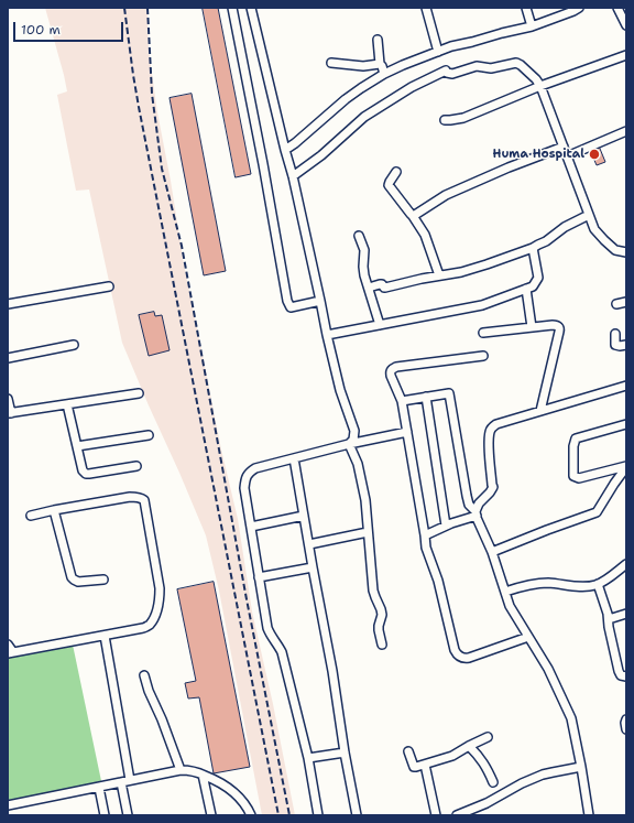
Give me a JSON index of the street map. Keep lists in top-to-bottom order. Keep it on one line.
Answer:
{"places":["Huma Hospital"],"scale_bar":"100 m"}
